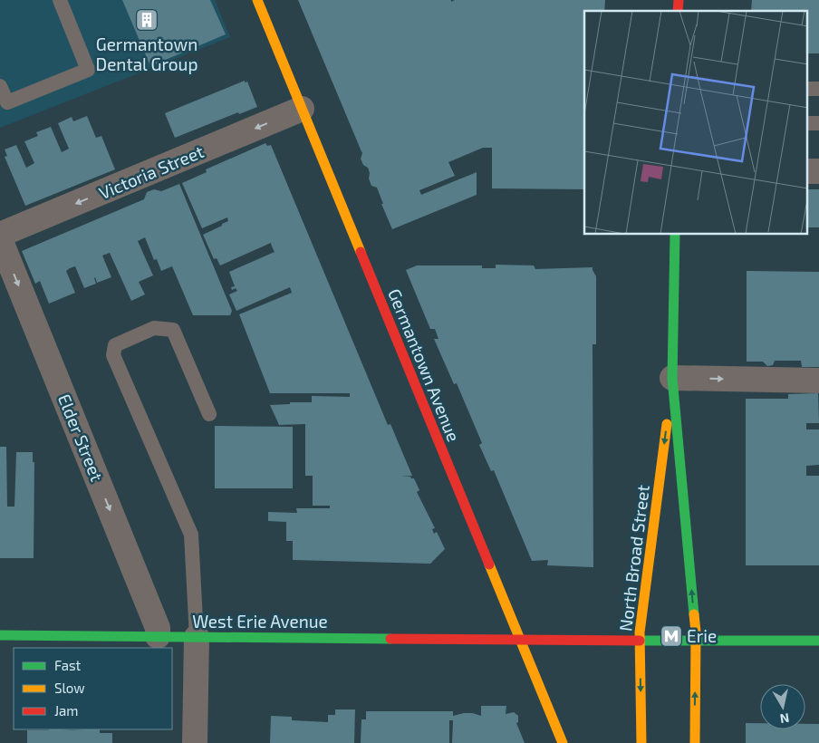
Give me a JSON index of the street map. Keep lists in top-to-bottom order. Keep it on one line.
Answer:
{"streets":{"main road":["Germantown Avenue","North Broad Street","West Erie Avenue"],"street":["Victoria Street","Elder Street"]},"crossings":[["Victoria Street","Germantown Avenue"],["Germantown Avenue","West Erie Avenue"],["Elder Street","West Erie Avenue"],["North Broad Street","West Erie Avenue"]],"one_way":["Victoria Street","Elder Street"],"places":{"building":["Germantown Dental Group"],"metro station":["Erie"]},"legend":["Fast","Slow","Jam"],"north":"bottom"}
